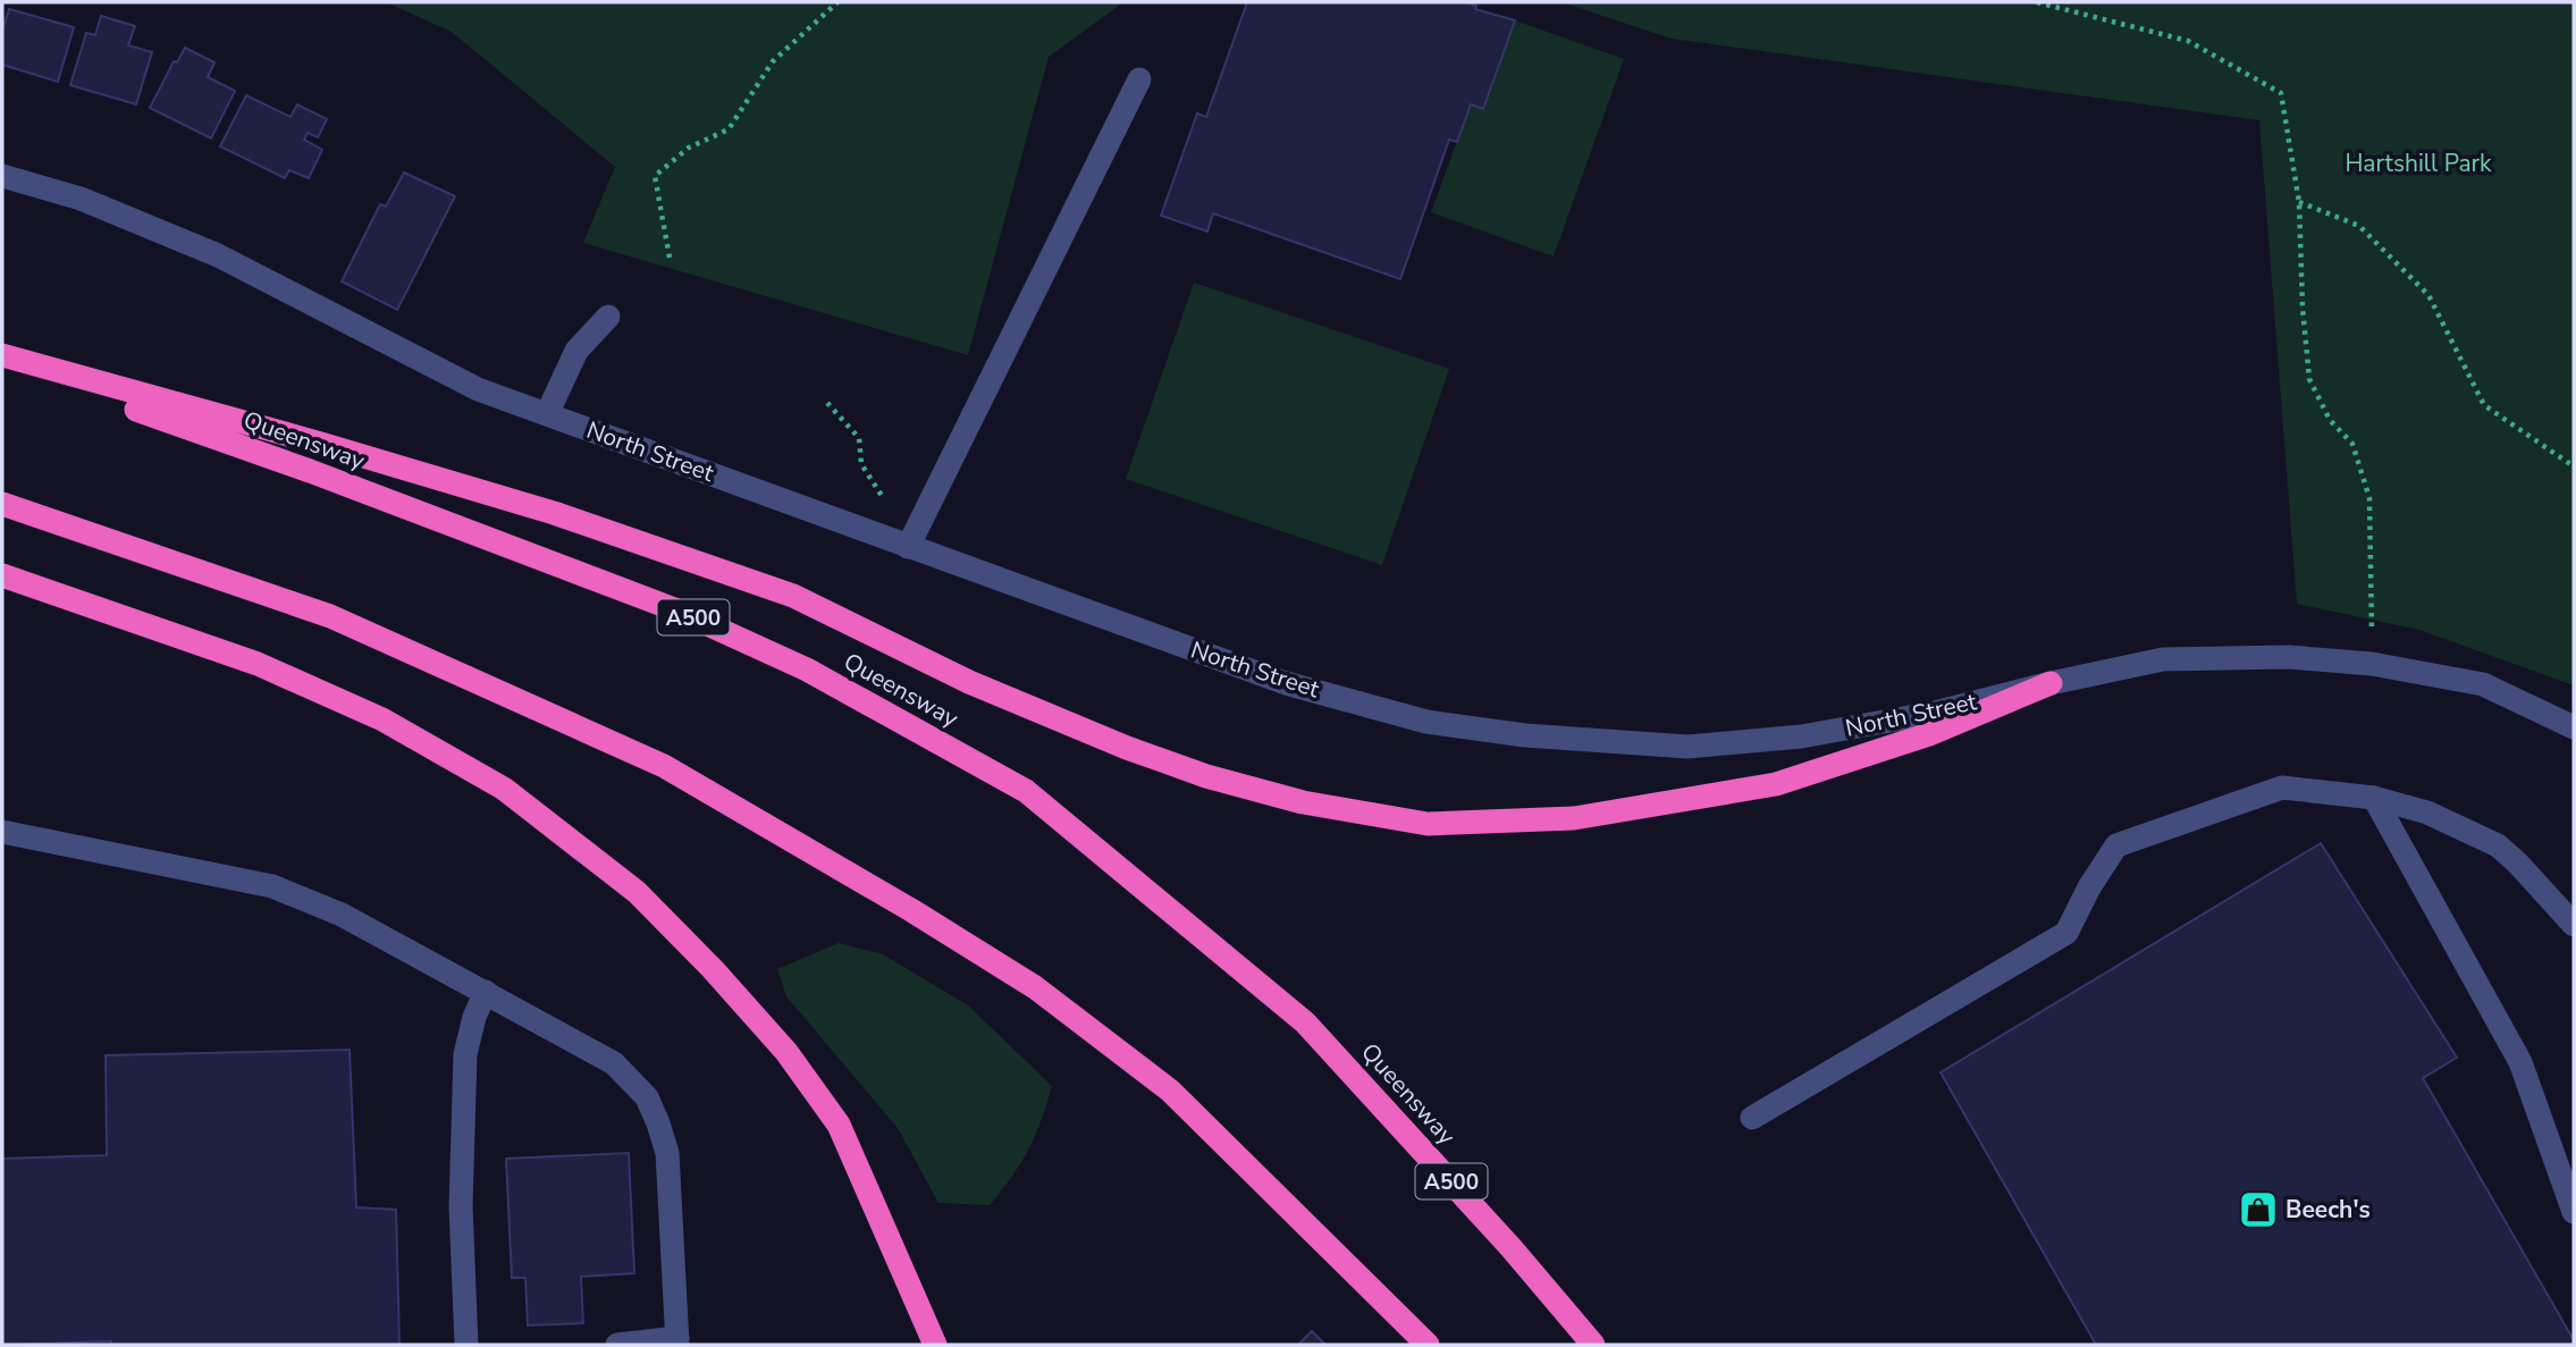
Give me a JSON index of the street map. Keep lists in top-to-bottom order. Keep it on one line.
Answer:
{"streets":{"highway":["Queensway","A500"],"street":["North Street"]},"parks":["Hartshill Park"],"places":{"shop":["Beech's"]}}
